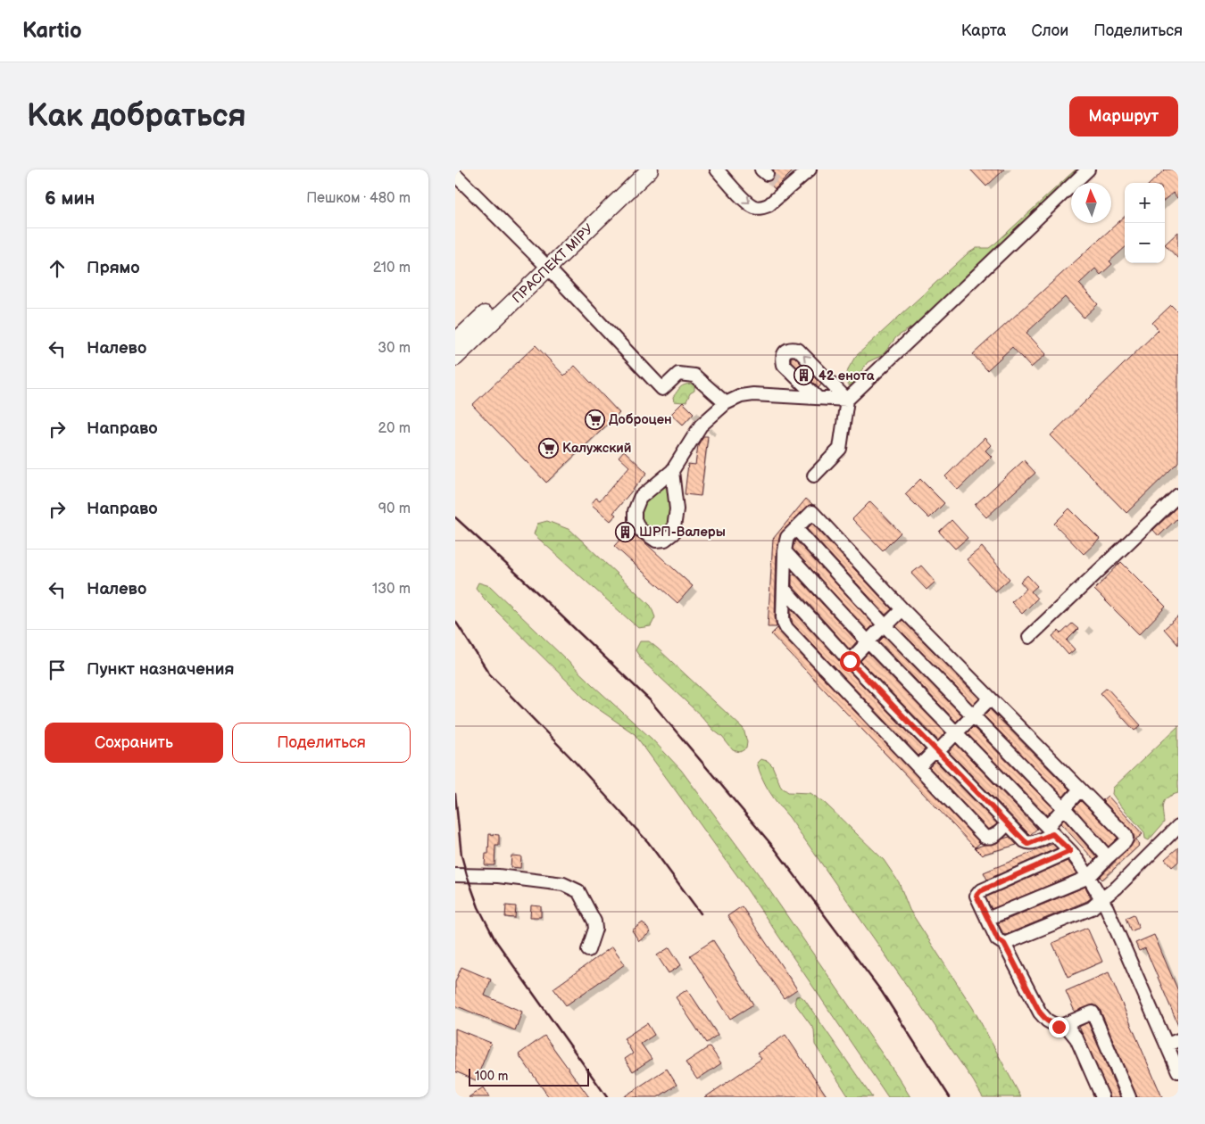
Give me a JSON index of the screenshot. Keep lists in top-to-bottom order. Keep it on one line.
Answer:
{"streets":{"main road":["ПРАСПЕКТ МІРУ"]},"places":{"building":["42 енота","ШРП-Валеры"],"supermarket":["Доброцен","Калужский"]},"scale_bar":"100 m","north":"top","page":{"header":"Kartio","nav":["Карта","Слои","Поделиться"],"buttons":["Маршрут",["Сохранить","Поделиться"]],"title":"Как добраться","heading":["6 мин","Пешком · 480 m"],"map_buttons":["+","−"],"list":[["Прямо","210 m"],["Налево","30 m"],["Направо","20 m"],["Направо","90 m"],["Налево","130 m"],"Пункт назначения"],"scale":"100 m"}}
